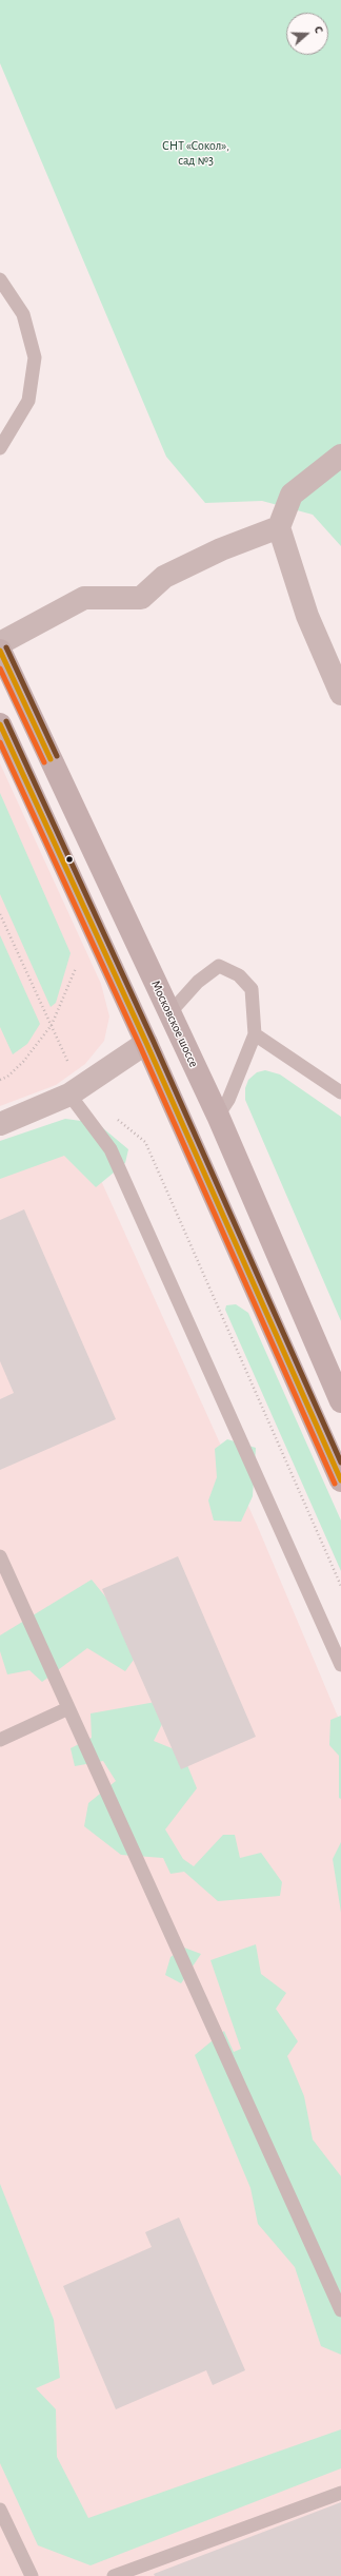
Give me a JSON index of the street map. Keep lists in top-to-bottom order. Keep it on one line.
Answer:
{"streets":{"main road":["Московское шоссе"]},"parks":["СНТ «Сокол», сад №3"],"north":"right"}
